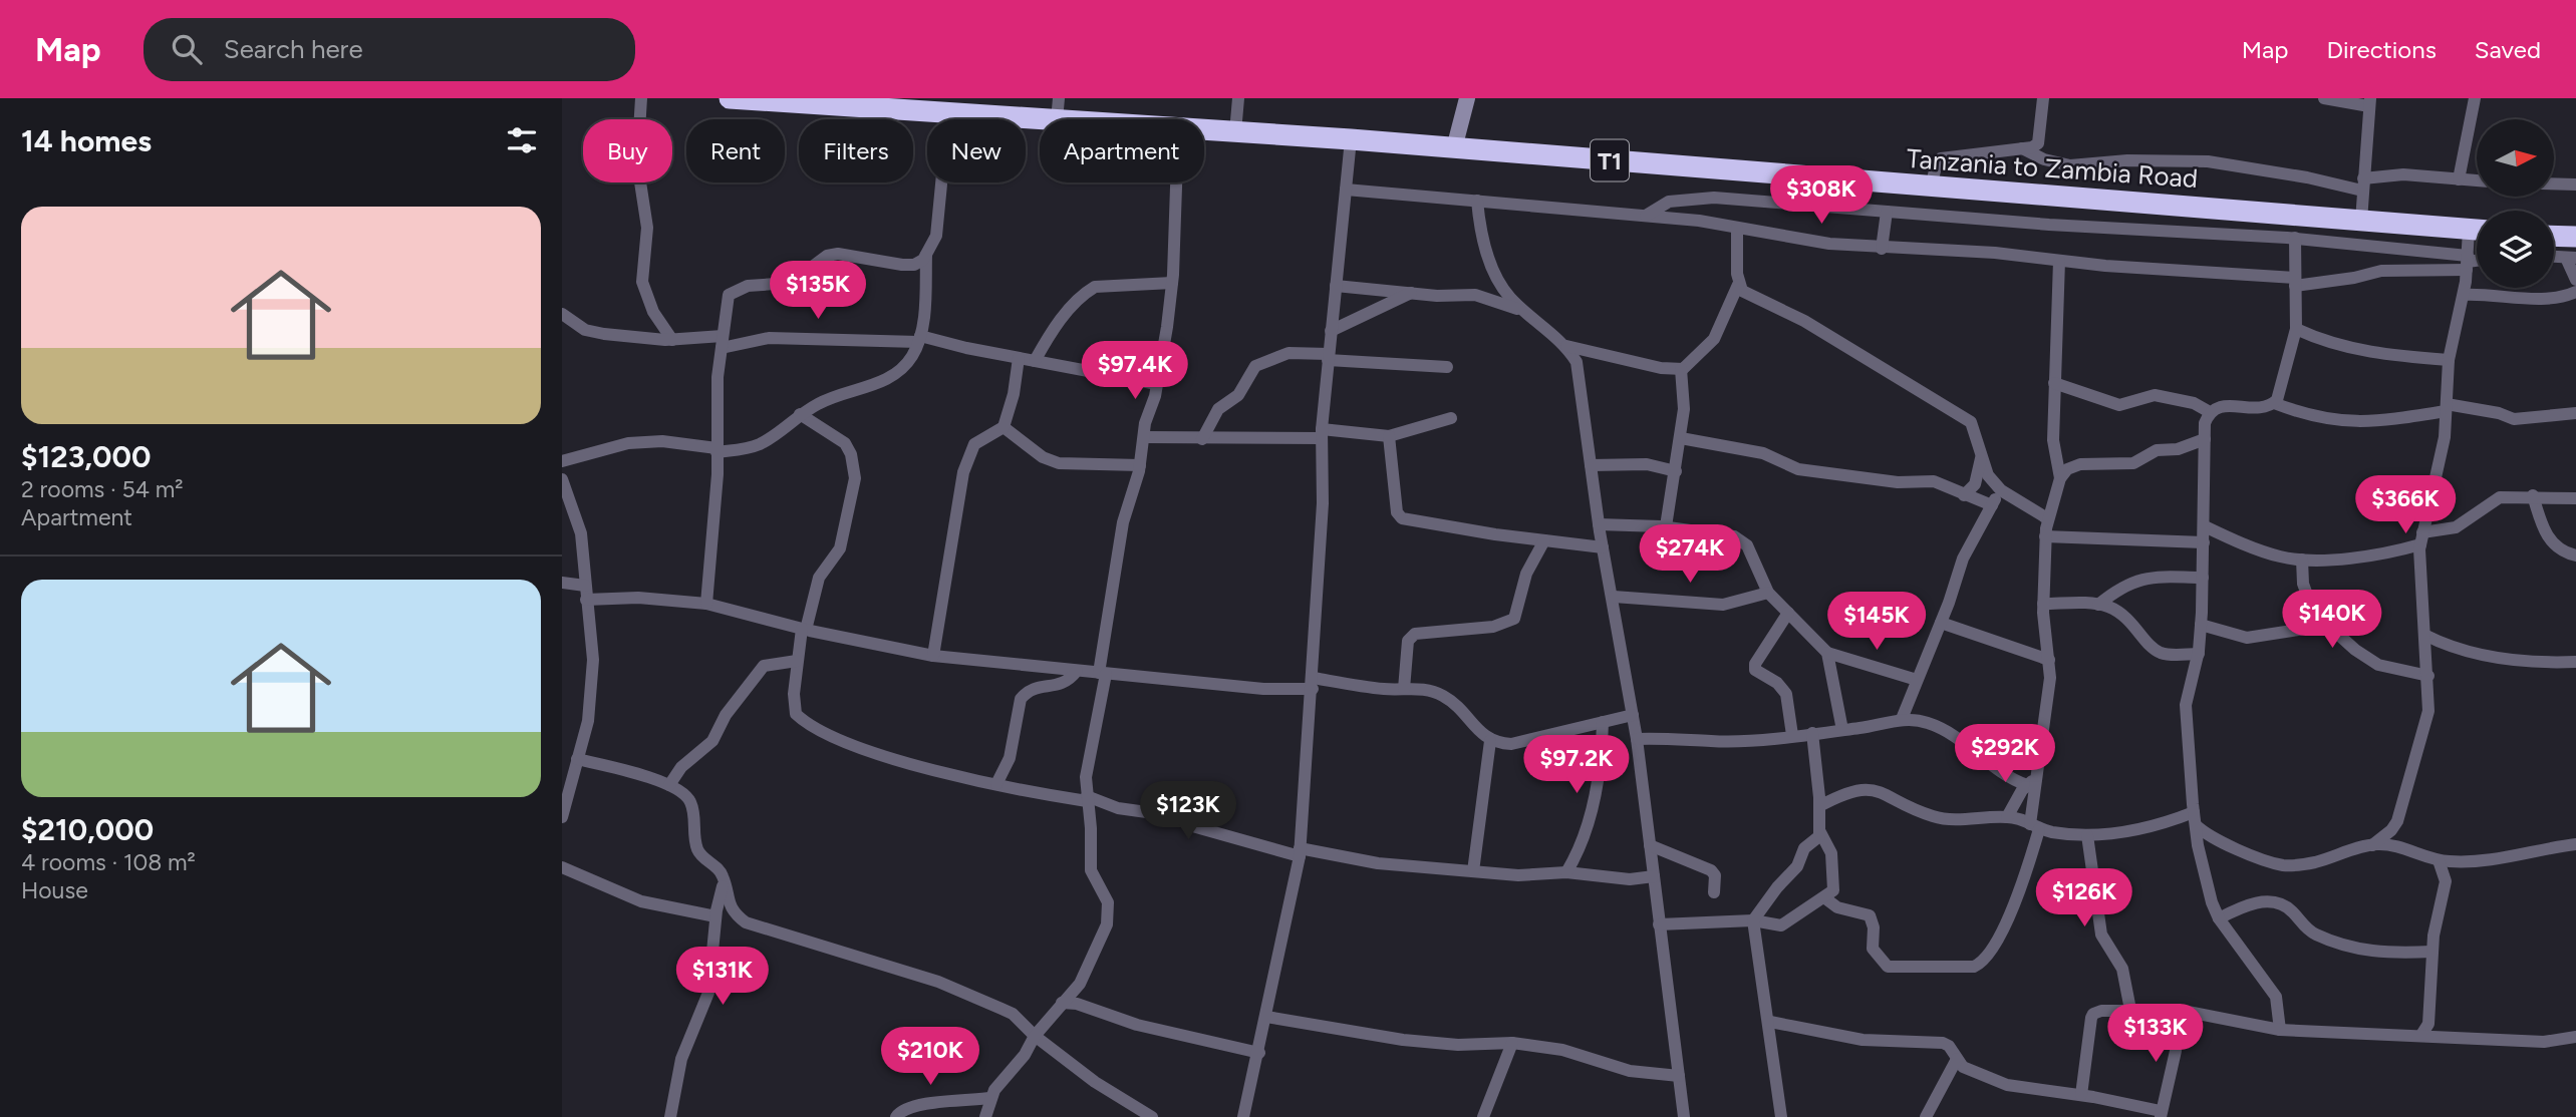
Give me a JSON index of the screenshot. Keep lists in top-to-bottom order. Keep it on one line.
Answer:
{"streets":{"highway":["T1","Tanzania to Zambia Road"]},"north":"right","page":{"header":"Map","search":"Search here","nav":["Map","Directions","Saved"],"heading":"14 homes","chip":["Buy","Rent","Filters","New","Apartment"],"price":["$308K","$135K","$97.4K","$366K","$274K","$140K","$145K","$292K","$97.2K","$123K","$126K","$131K","$133K","$210K"],"list":[{"name":"$123,000","note":"2 rooms · 54 m² · Apartment"},{"name":"$210,000","note":"4 rooms · 108 m² · House"}]}}
